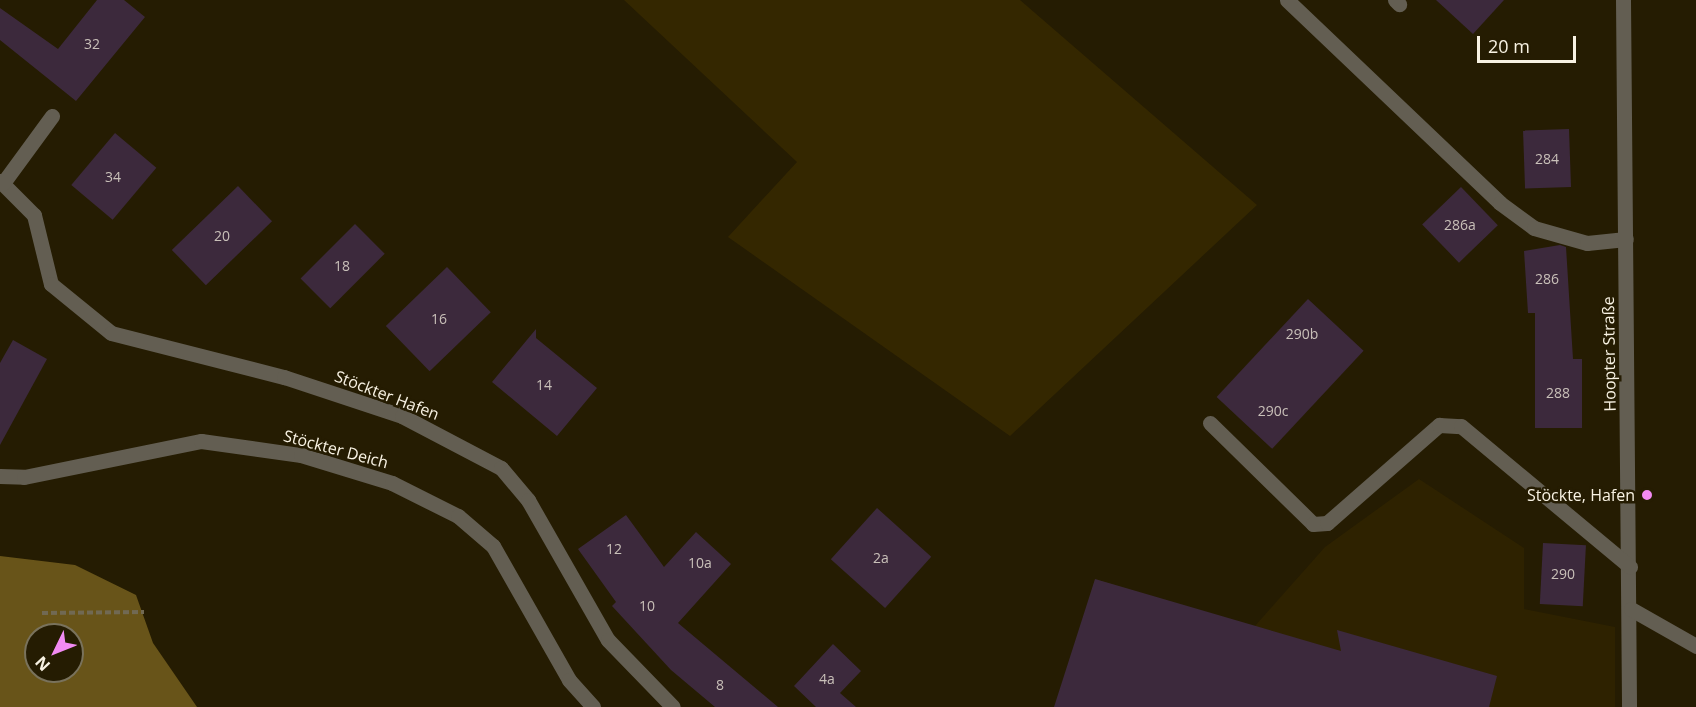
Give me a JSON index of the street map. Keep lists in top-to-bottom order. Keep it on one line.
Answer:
{"streets":{"street":["Hoopter Straße","Stöckter Hafen","Stöckter Deich"]},"places":["Stöckte, Hafen"],"house_numbers":["32","284","34","286a","20","18","286","16","290b","14","288","290c","12","2a","10a","290","10","4a","8"],"scale_bar":"20 m","north":"bottom left"}
